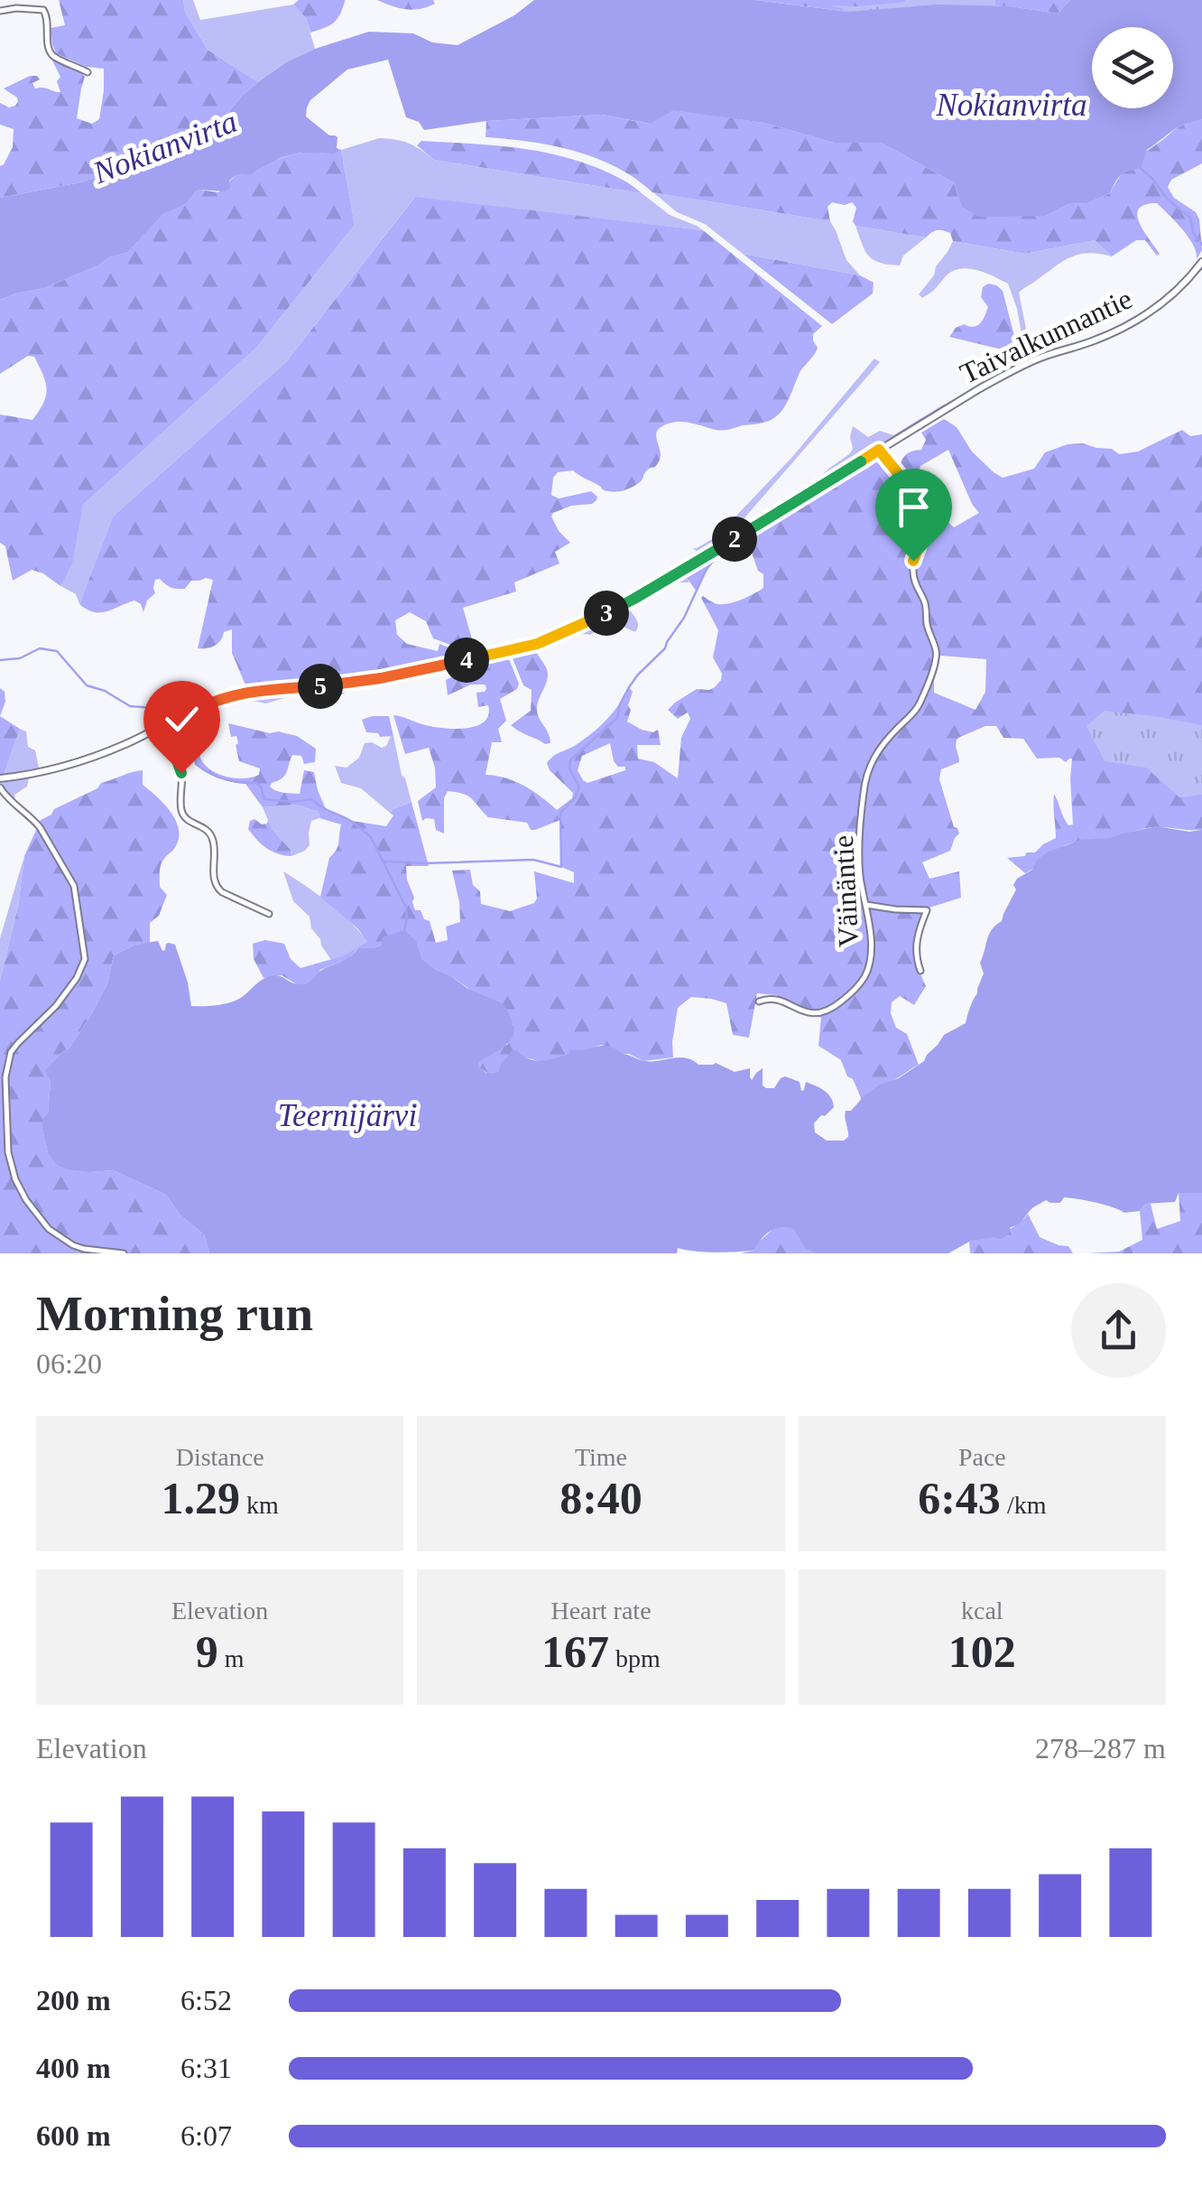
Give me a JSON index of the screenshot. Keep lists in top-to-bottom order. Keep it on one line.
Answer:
{"streets":{"street":["Taivalkunnantie","Väinäntie"]},"crossings":[["Taivalkunnantie","Väinäntie"]],"water":["Nokianvirta","Teernijärvi"],"page":{"pins":["2","3","4","5"],"heading":["Morning run","06:20"],"stats":[["Distance","1.29 km"],["Time","8:40"],["Pace","6:43 /km"],["Elevation","9 m"],["Heart rate","167 bpm"],["kcal","102"]],"chart":["Elevation","278–287 m"],"list":[{"name":"200 m","note":"6:52"},{"name":"400 m","note":"6:31"},{"name":"600 m","note":"6:07"}]}}
